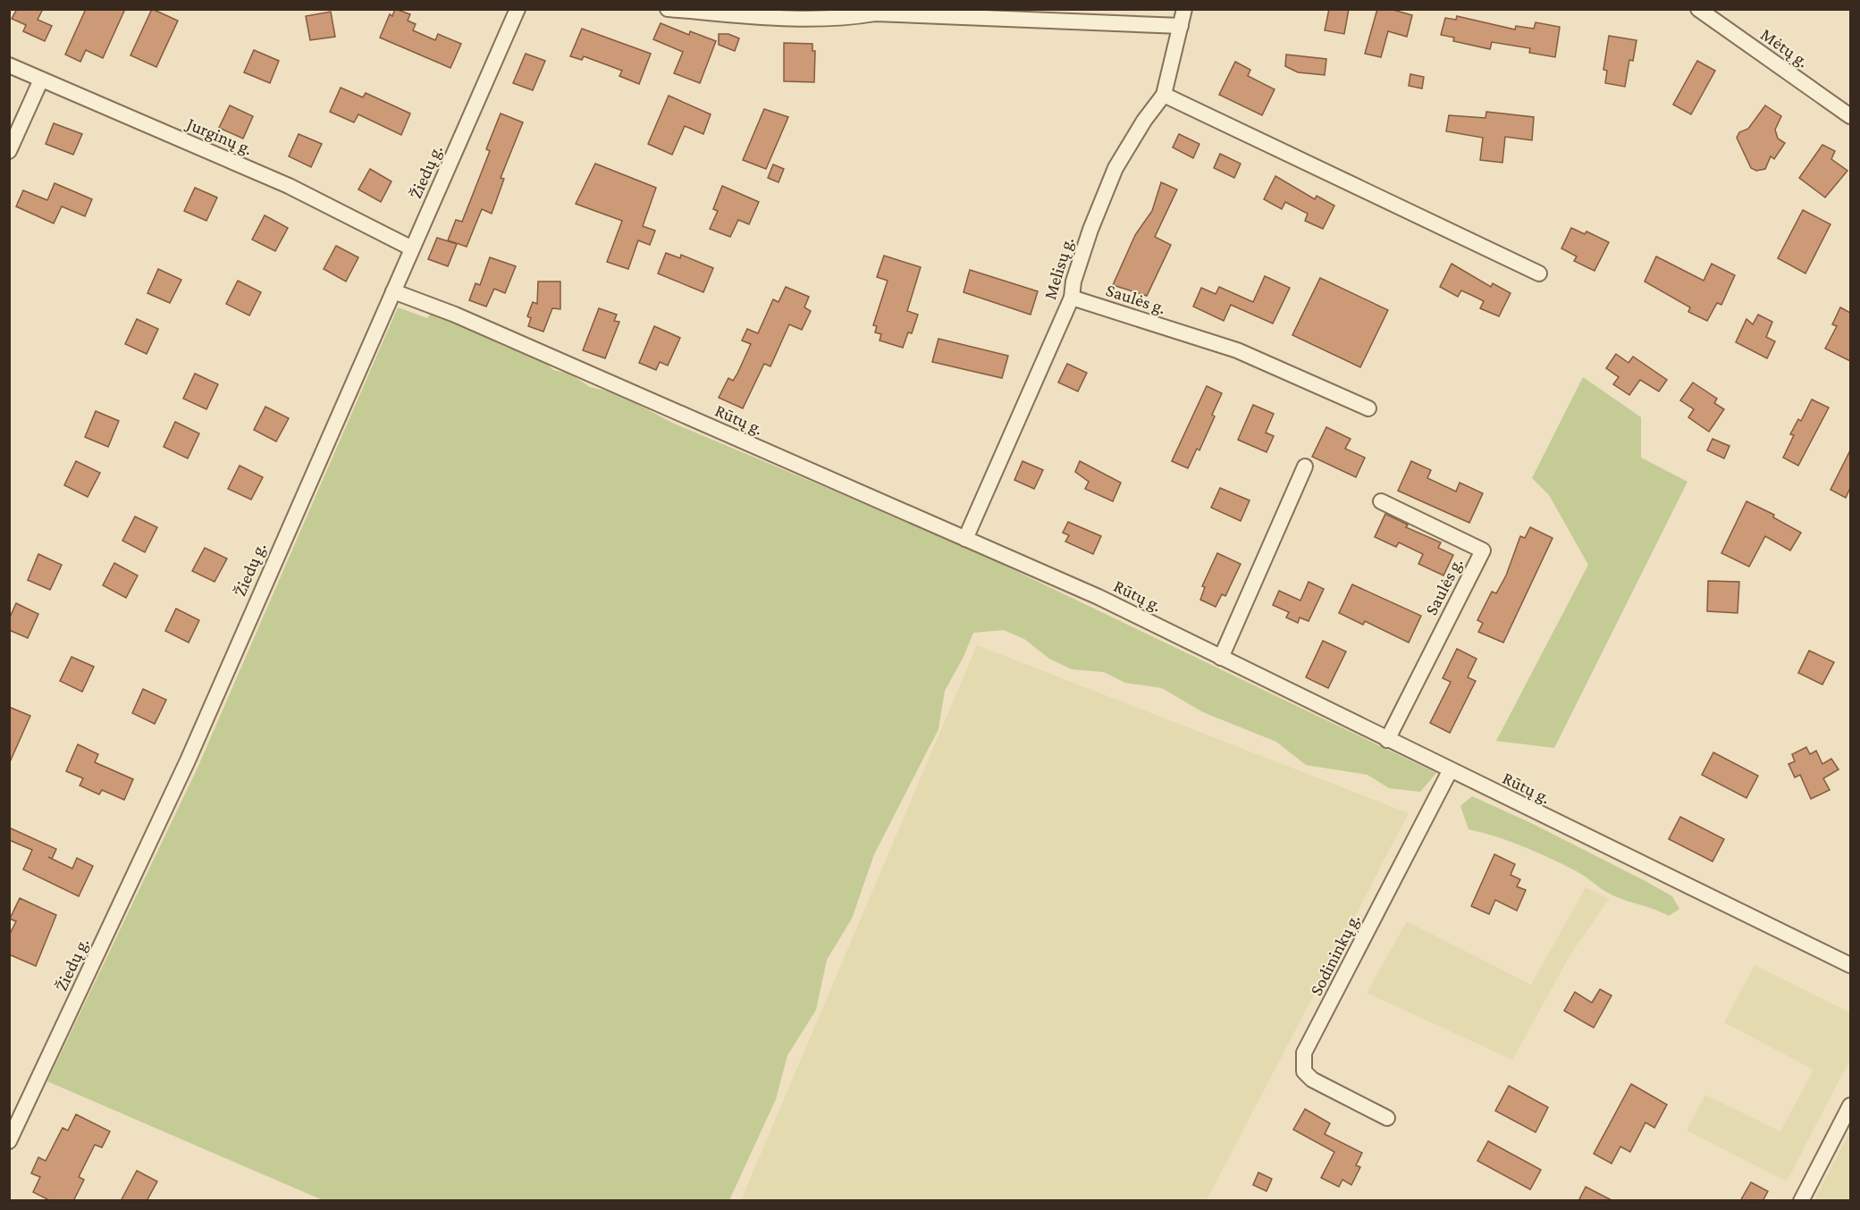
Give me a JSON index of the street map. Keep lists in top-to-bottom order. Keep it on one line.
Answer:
{"streets":{"street":["Mėtų g.","Jurginų g.","Žiedų g.","Melisų g.","Saulės g.","Rūtų g.","Sodininkų g."]},"crossings":[["Jurginų g.","Žiedų g."],["Žiedų g.","Rūtų g."],["Melisų g.","Saulės g."],["Melisų g.","Rūtų g."],["Saulės g.","Rūtų g."],["Rūtų g.","Sodininkų g."]]}
